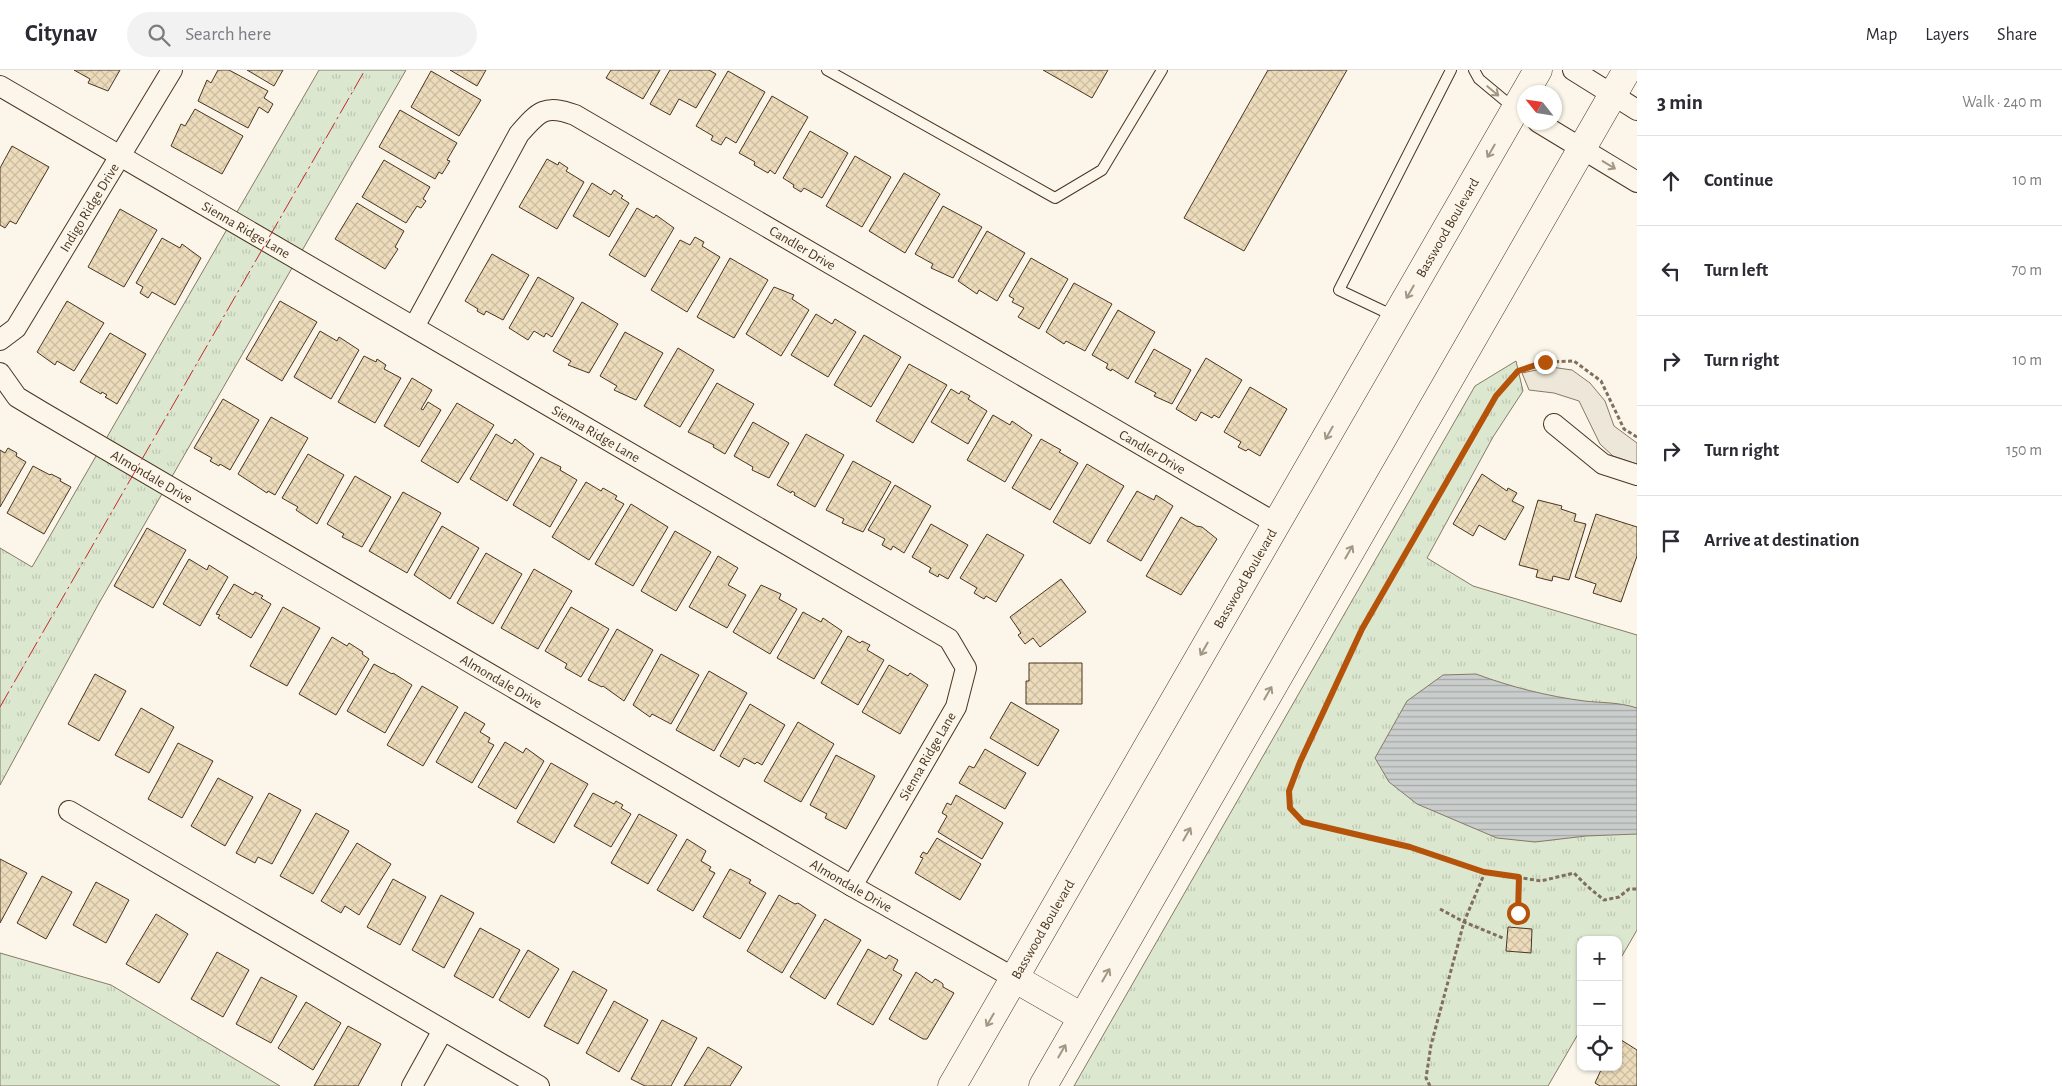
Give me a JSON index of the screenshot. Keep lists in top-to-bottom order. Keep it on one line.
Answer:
{"streets":{"main road":["Basswood Boulevard"],"street":["Indigo Ridge Drive","Sienna Ridge Lane","Candler Drive","Almondale Drive"]},"crossings":[["Indigo Ridge Drive","Sienna Ridge Lane"],["Basswood Boulevard","Candler Drive"],["Basswood Boulevard","Almondale Drive"],["Sienna Ridge Lane","Candler Drive"],["Sienna Ridge Lane","Almondale Drive"]],"north":"top left","page":{"header":"Citynav","search":"Search here","nav":["Map","Layers","Share"],"heading":["3 min","Walk · 240 m"],"list":[["Continue","10 m"],["Turn left","70 m"],["Turn right","10 m"],["Turn right","150 m"],"Arrive at destination"],"map_buttons":["+","−"]}}
